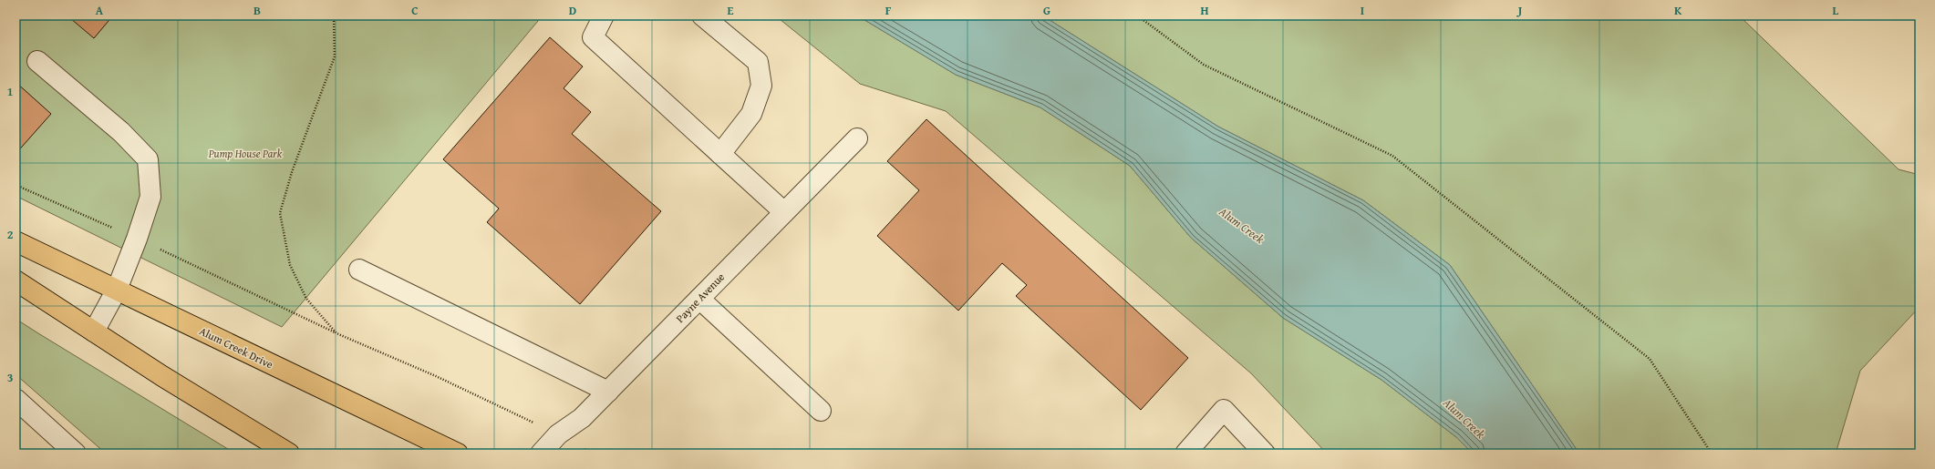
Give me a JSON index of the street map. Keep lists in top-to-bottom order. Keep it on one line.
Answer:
{"streets":{"main road":["Alum Creek Drive"],"street":["Payne Avenue"]},"water":["Alum Creek"],"parks":["Pump House Park"],"grid":{"columns":["A","B","C","D","E","F","G","H","I","J","K","L"],"rows":["1","2","3"]}}
